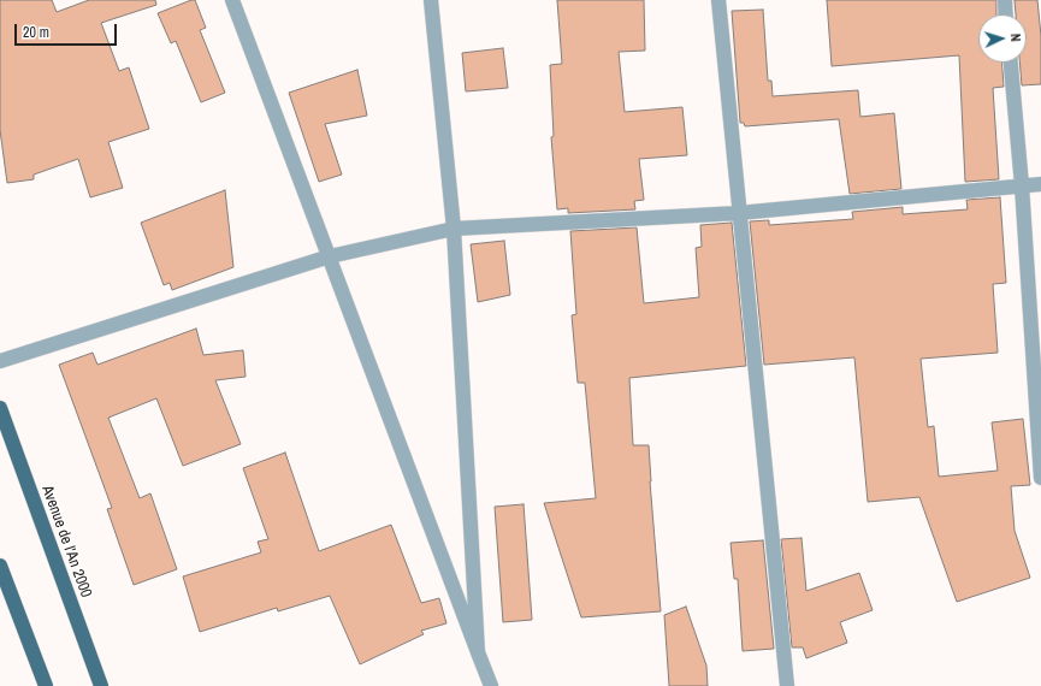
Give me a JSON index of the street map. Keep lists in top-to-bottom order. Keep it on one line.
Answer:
{"streets":{"main road":["Avenue de l'An 2000"]},"scale_bar":"20 m","north":"right"}
